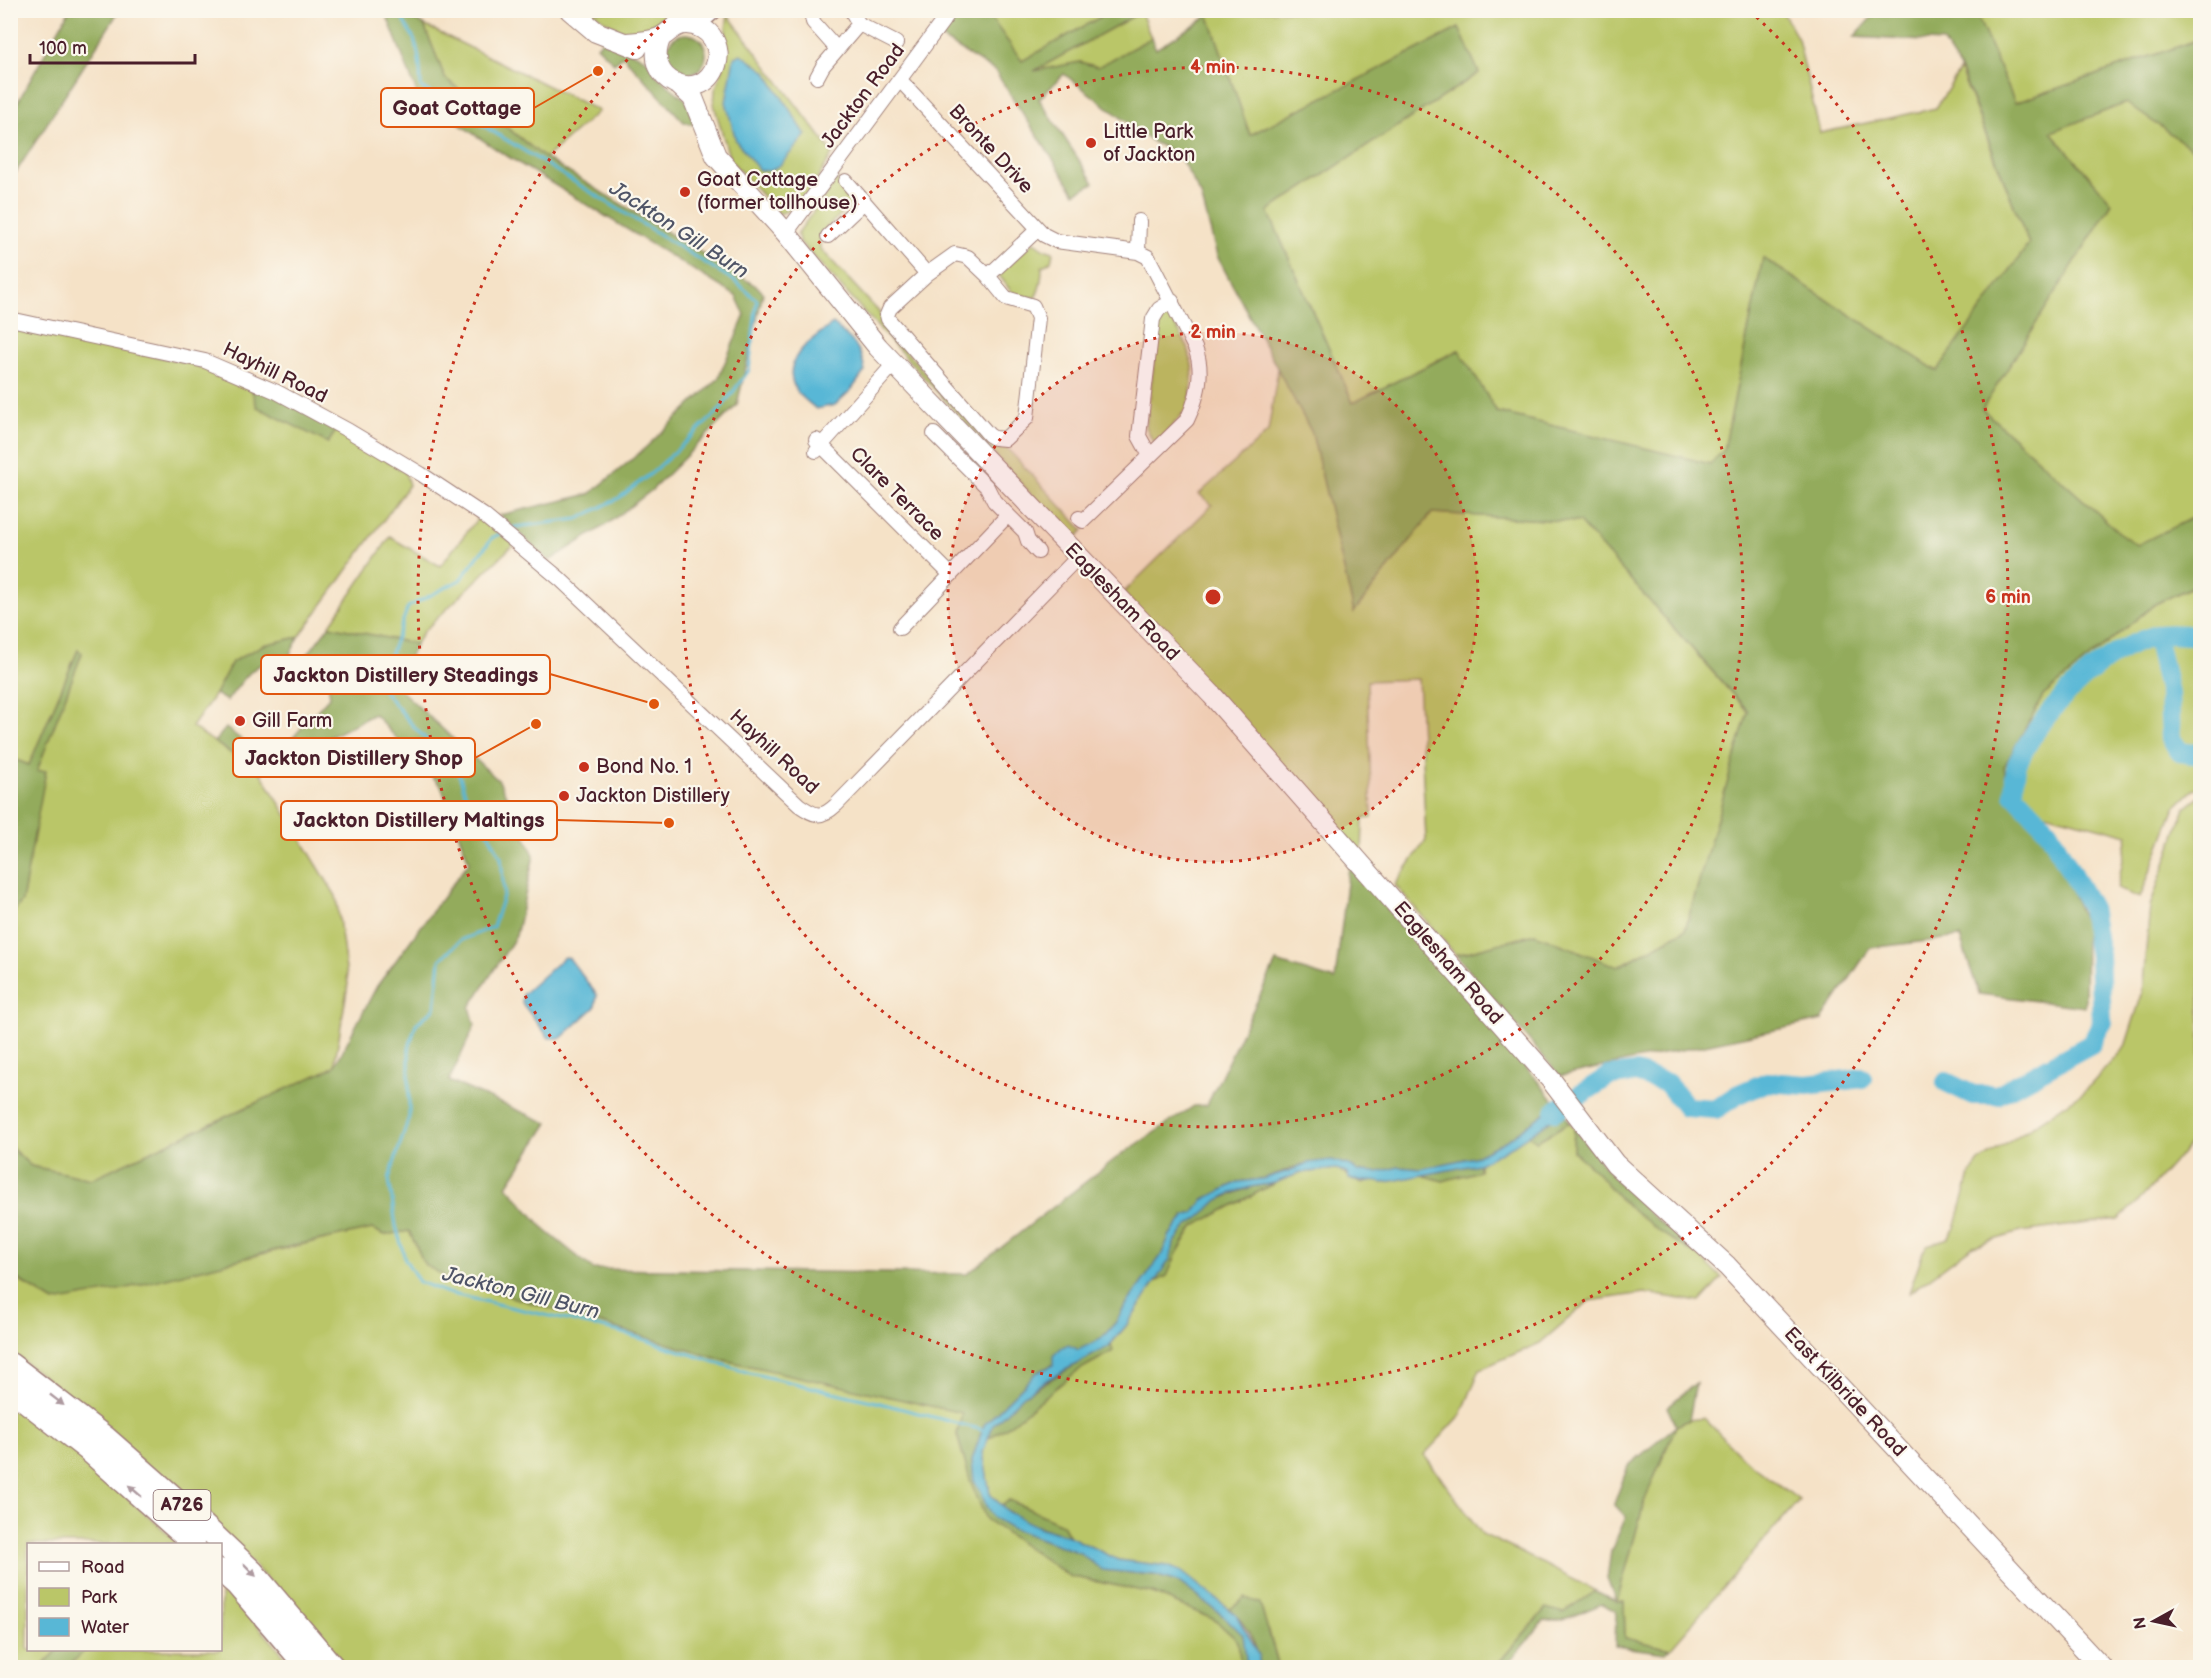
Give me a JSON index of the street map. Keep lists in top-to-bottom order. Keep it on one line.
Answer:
{"streets":{"highway":["A726"],"main road":["Eaglesham Road","East Kilbride Road"],"street":["Jackton Road","Bronte Drive","Hayhill Road","Clare Terrace"]},"crossings":[["Jackton Road","Bronte Drive"],["Jackton Road","Eaglesham Road"],["Hayhill Road","Eaglesham Road"],["Clare Terrace","Eaglesham Road"],["Eaglesham Road","East Kilbride Road"]],"water":["Jackton Gill Burn"],"places":["Goat Cottage","Little Park of Jackton","Goat Cottage (former tollhouse)","Jackton Distillery Steadings","Gill Farm","Jackton Distillery Shop","Bond No. 1","Jackton Distillery","Jackton Distillery Maltings"],"legend":["Road","Park","Water"],"scale_bar":"100 m","north":"left","rings":["4 min","2 min","6 min"]}
